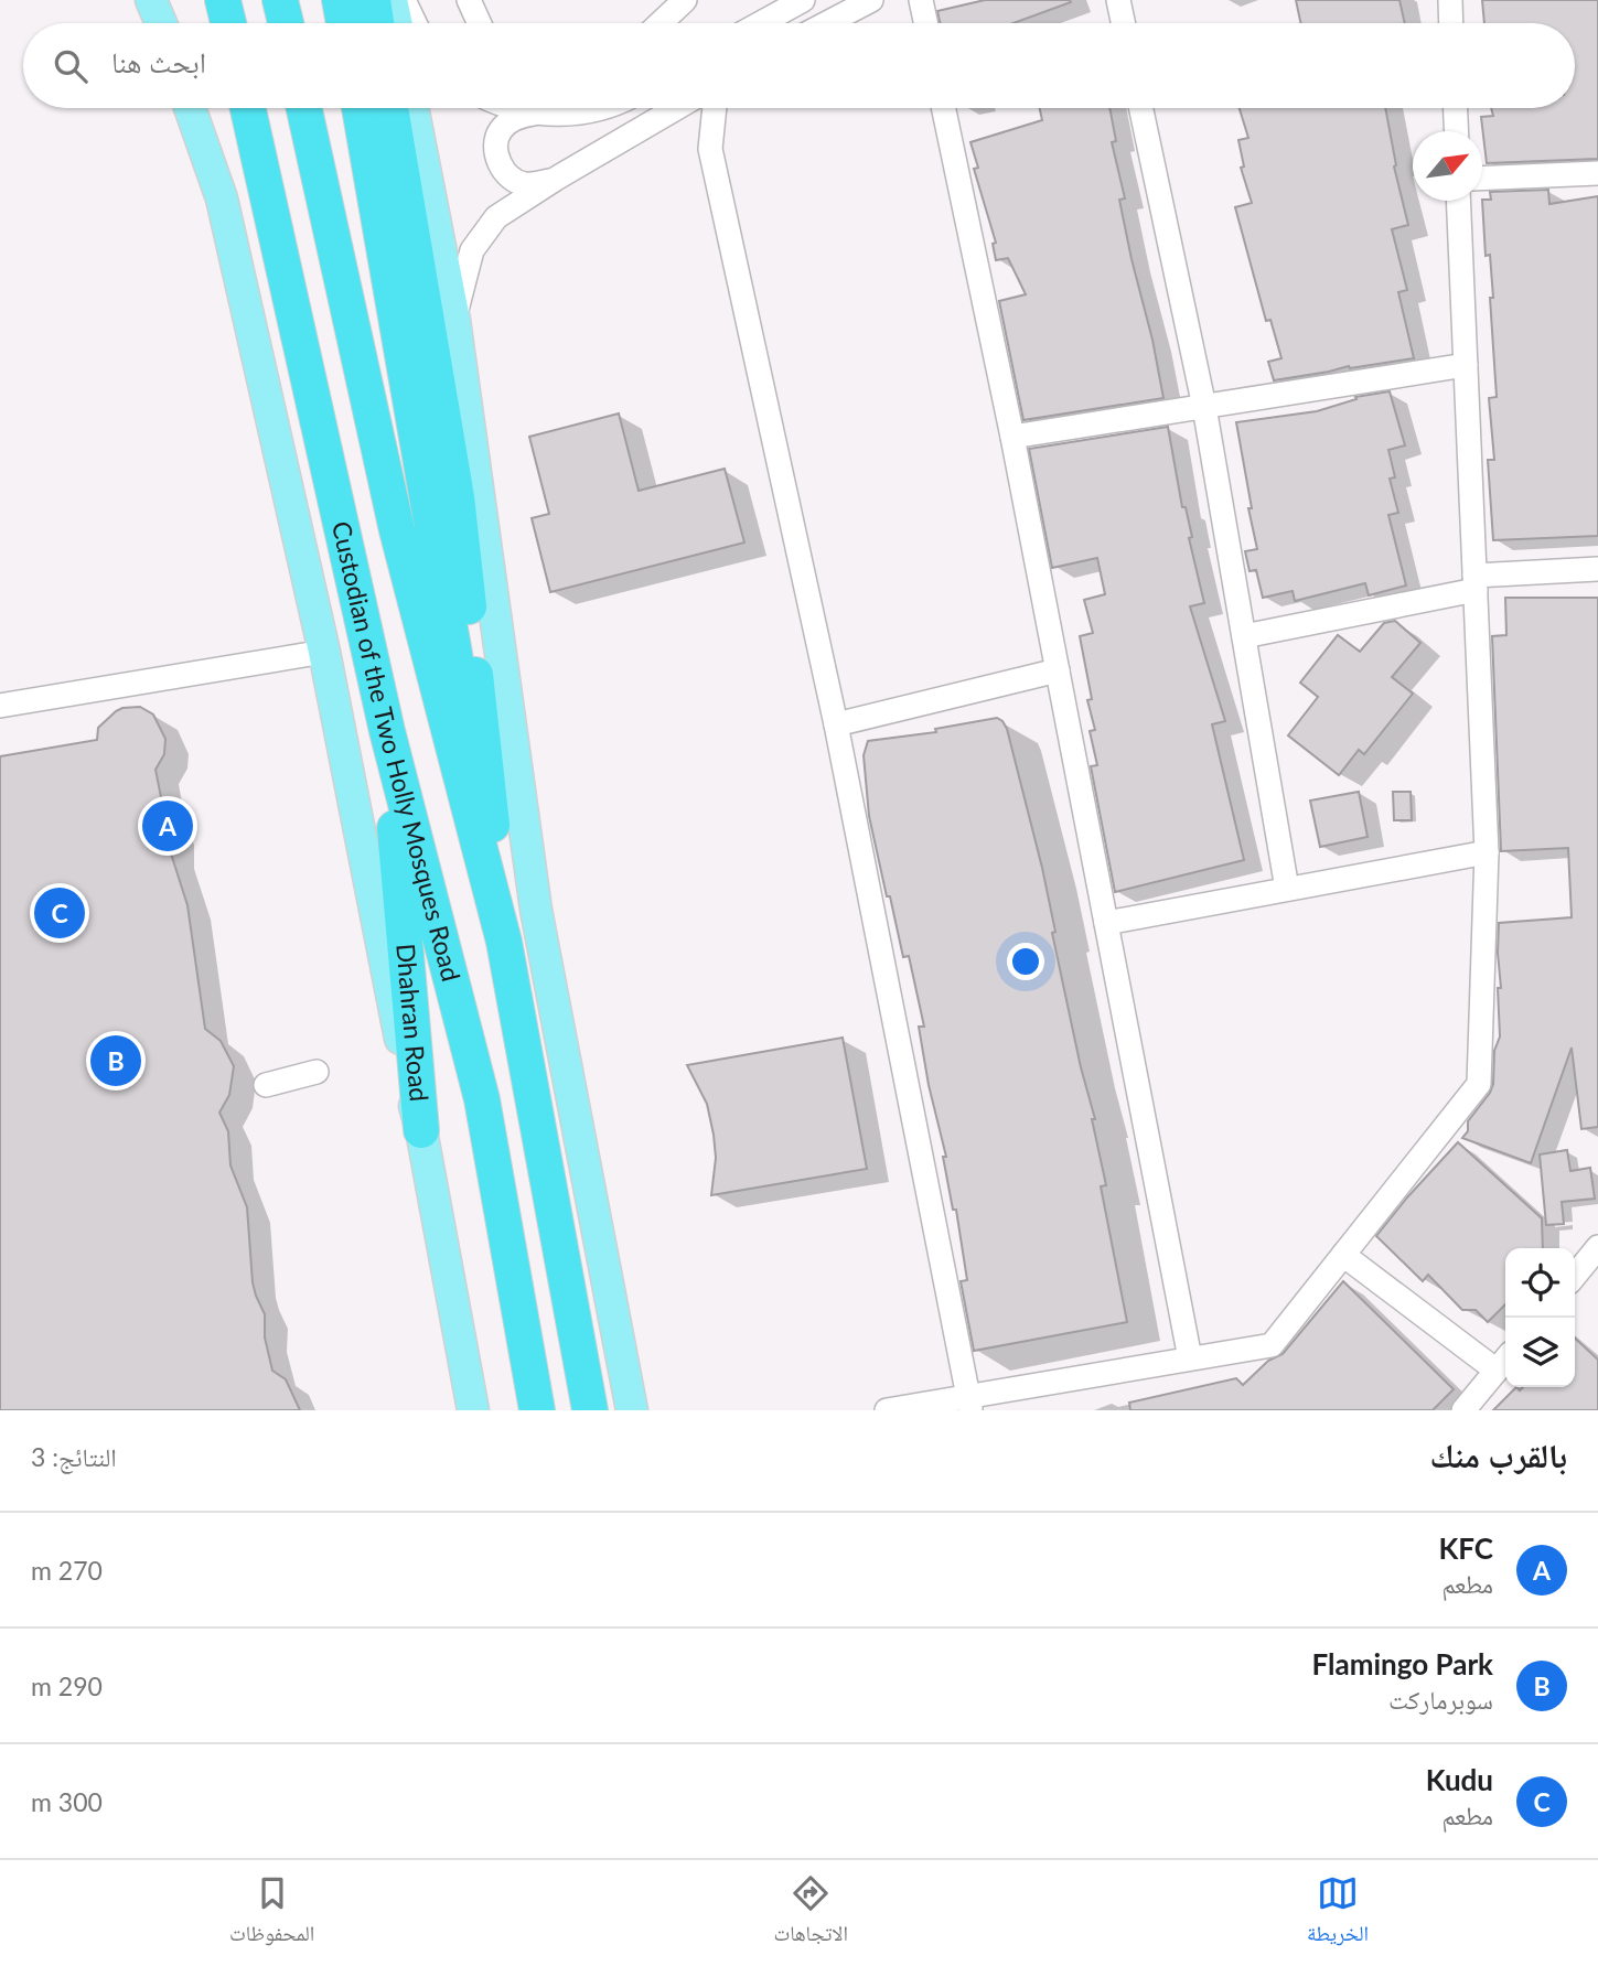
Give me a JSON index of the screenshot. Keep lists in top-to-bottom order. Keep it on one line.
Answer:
{"streets":{"highway":["Custodian of the Two Holly Mosques Road","Dhahran Road"]},"crossings":[["Custodian of the Two Holly Mosques Road","Dhahran Road"]],"north":"top right","page":{"search":"ابحث هنا","pins":["A","C","B"],"heading":["بالقرب منك","النتائج: 3"],"list":[{"mark":"A","name":"KFC","note":"مطعم","value":"270 m"},{"mark":"B","name":"Flamingo Park","note":"سوبرماركت","value":"290 m"},{"mark":"C","name":"Kudu","note":"مطعم","value":"300 m"}],"nav":["الخريطة","الاتجاهات","المحفوظات"]}}
